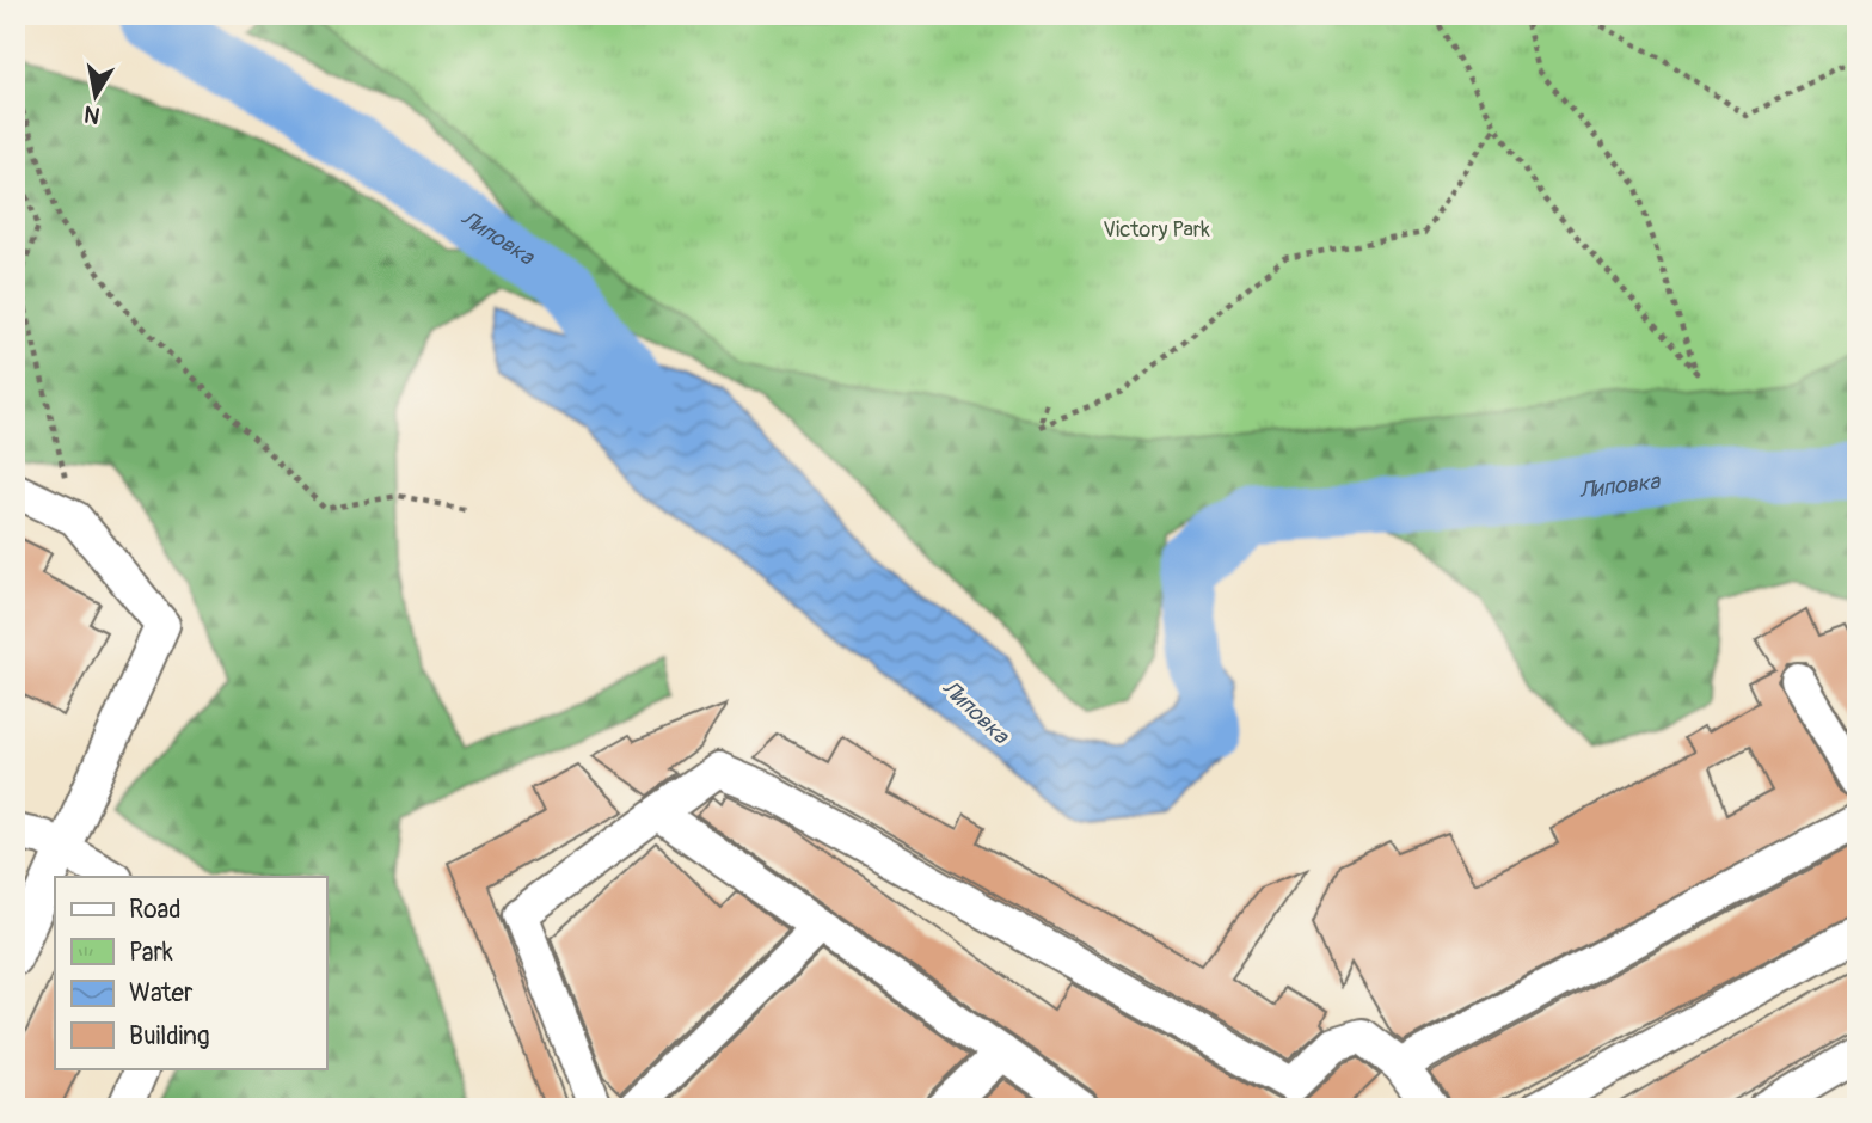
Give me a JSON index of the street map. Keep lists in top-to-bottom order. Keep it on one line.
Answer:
{"water":["Липовка"],"parks":["Victory Park"],"legend":["Road","Park","Water","Building"],"north":"bottom"}
